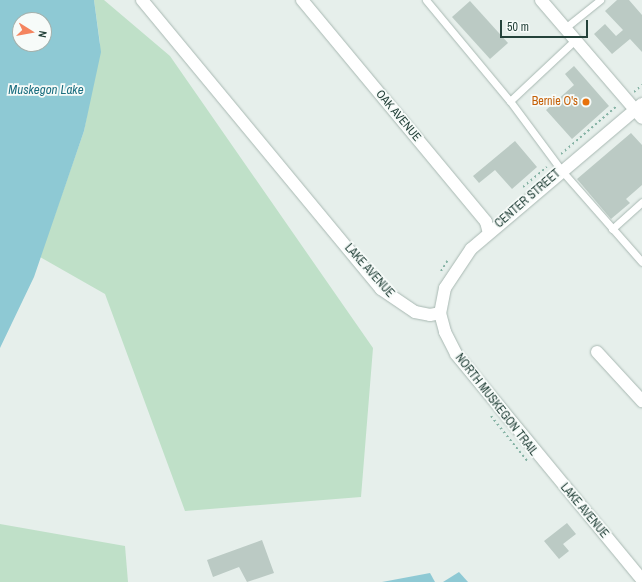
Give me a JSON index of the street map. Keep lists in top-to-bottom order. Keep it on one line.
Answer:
{"streets":{"street":["OAK AVENUE","CENTER STREET","LAKE AVENUE"],"path":["NORTH MUSKEGON TRAIL"]},"crossings":[["OAK AVENUE","CENTER STREET"],["CENTER STREET","LAKE AVENUE"]],"water":["Muskegon Lake"],"places":["Bernie O's"],"scale_bar":"50 m","north":"right"}
